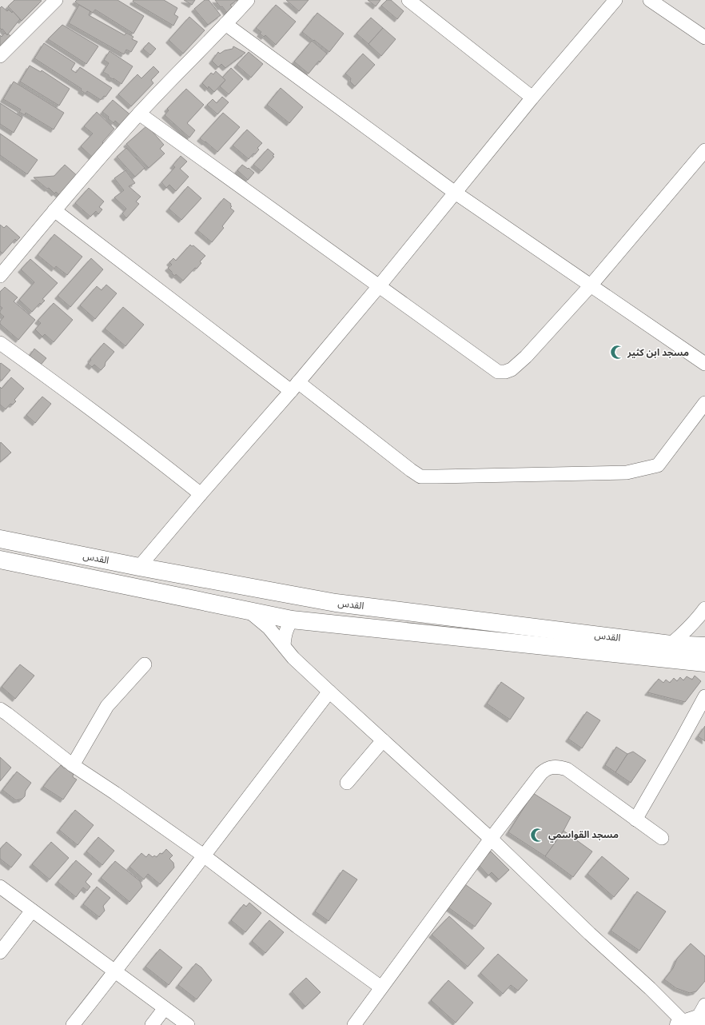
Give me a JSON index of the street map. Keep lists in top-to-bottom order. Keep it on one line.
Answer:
{"streets":{"main road":["القدس"]},"places":{"mosque":["مسجد ابن كثير","مسجد القواسمي"]}}
